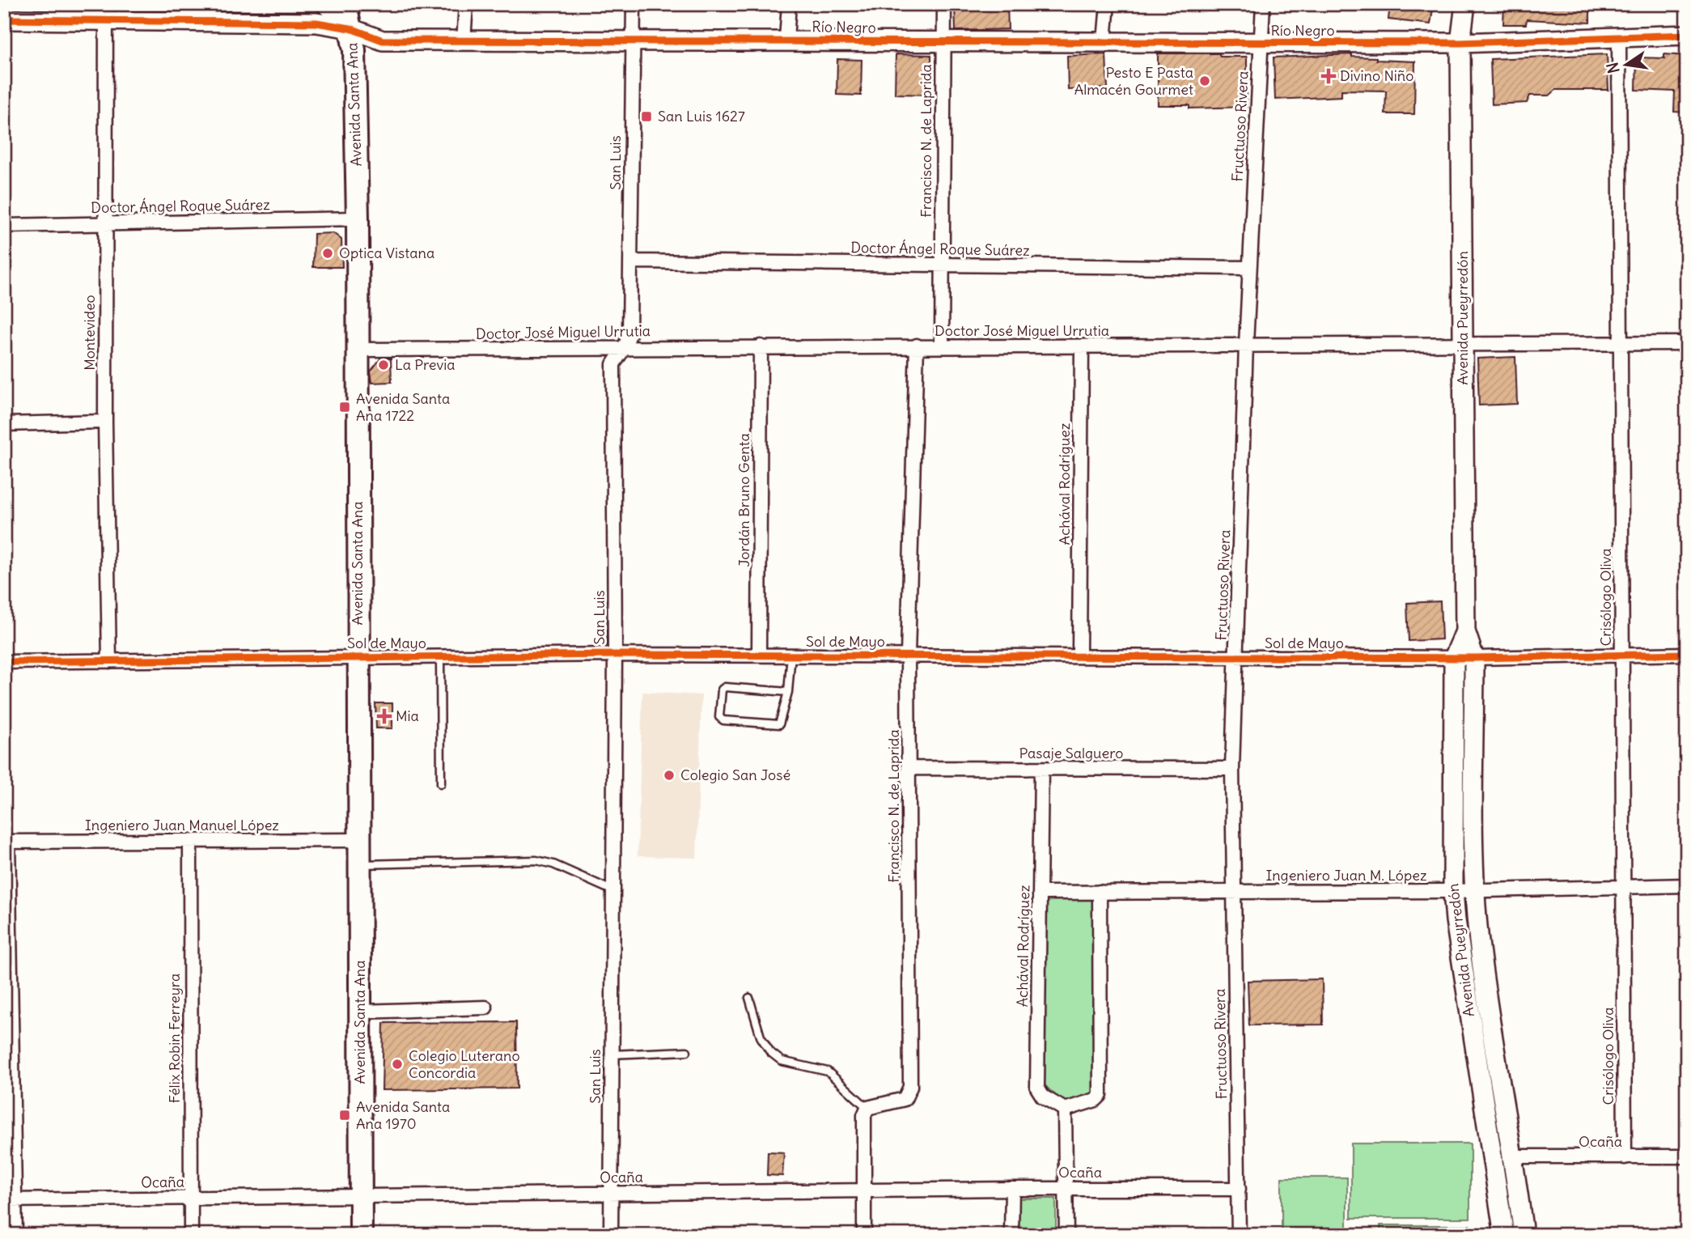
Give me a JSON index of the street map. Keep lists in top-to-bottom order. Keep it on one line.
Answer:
{"streets":{"main road":["Río Negro","Avenida Santa Ana","Avenida Pueyrredón"],"street":["Fructuoso Rivera","Francisco N. de Laprida","San Luis","Doctor Ángel Roque Suárez","Doctor José Miguel Urrutia","Montevideo","Achával Rodríguez","Jordán Bruno Genta","Crisólogo Oliva","Sol de Mayo","Pasaje Salguero","Ingeniero Juan Manuel López","Ingeniero Juan M. López","Félix Robin Ferreyra","Ocaña"]},"crossings":[["Río Negro","Avenida Santa Ana"],["Río Negro","Fructuoso Rivera"],["Río Negro","Francisco N. de Laprida"],["Río Negro","San Luis"],["Río Negro","Avenida Pueyrredón"],["Río Negro","Montevideo"],["Río Negro","Crisólogo Oliva"],["Avenida Santa Ana","Doctor Ángel Roque Suárez"],["Avenida Santa Ana","Doctor José Miguel Urrutia"],["Avenida Santa Ana","Sol de Mayo"],["Avenida Santa Ana","Ingeniero Juan Manuel López"],["Avenida Santa Ana","Ocaña"],["Fructuoso Rivera","Doctor Ángel Roque Suárez"],["Fructuoso Rivera","Doctor José Miguel Urrutia"],["Fructuoso Rivera","Sol de Mayo"],["Fructuoso Rivera","Pasaje Salguero"],["Fructuoso Rivera","Ingeniero Juan M. López"],["Fructuoso Rivera","Ocaña"],["Francisco N. de Laprida","Doctor Ángel Roque Suárez"],["Francisco N. de Laprida","Doctor José Miguel Urrutia"],["Francisco N. de Laprida","Sol de Mayo"],["Francisco N. de Laprida","Pasaje Salguero"],["San Luis","Doctor Ángel Roque Suárez"],["San Luis","Doctor José Miguel Urrutia"],["San Luis","Sol de Mayo"],["San Luis","Ocaña"],["Doctor Ángel Roque Suárez","Montevideo"],["Avenida Pueyrredón","Doctor José Miguel Urrutia"],["Avenida Pueyrredón","Sol de Mayo"],["Avenida Pueyrredón","Ingeniero Juan M. López"],["Avenida Pueyrredón","Ocaña"],["Doctor José Miguel Urrutia","Achával Rodríguez"],["Doctor José Miguel Urrutia","Jordán Bruno Genta"],["Doctor José Miguel Urrutia","Crisólogo Oliva"],["Montevideo","Sol de Mayo"],["Achával Rodríguez","Sol de Mayo"],["Achával Rodríguez","Pasaje Salguero"],["Achával Rodríguez","Ingeniero Juan M. López"],["Jordán Bruno Genta","Sol de Mayo"],["Crisólogo Oliva","Sol de Mayo"],["Crisólogo Oliva","Ingeniero Juan M. López"],["Crisólogo Oliva","Ocaña"],["Ingeniero Juan Manuel López","Félix Robin Ferreyra"],["Félix Robin Ferreyra","Ocaña"]],"places":{"health":["Divino Niño","Mia"],"other":["Pesto E Pasta Almacén Gourmet","Optica Vistana","La Previa","Colegio San José","Colegio Luterano Concordia"],"transit":["San Luis 1627","Avenida Santa Ana 1722","Avenida Santa Ana 1970"]},"north":"left"}
